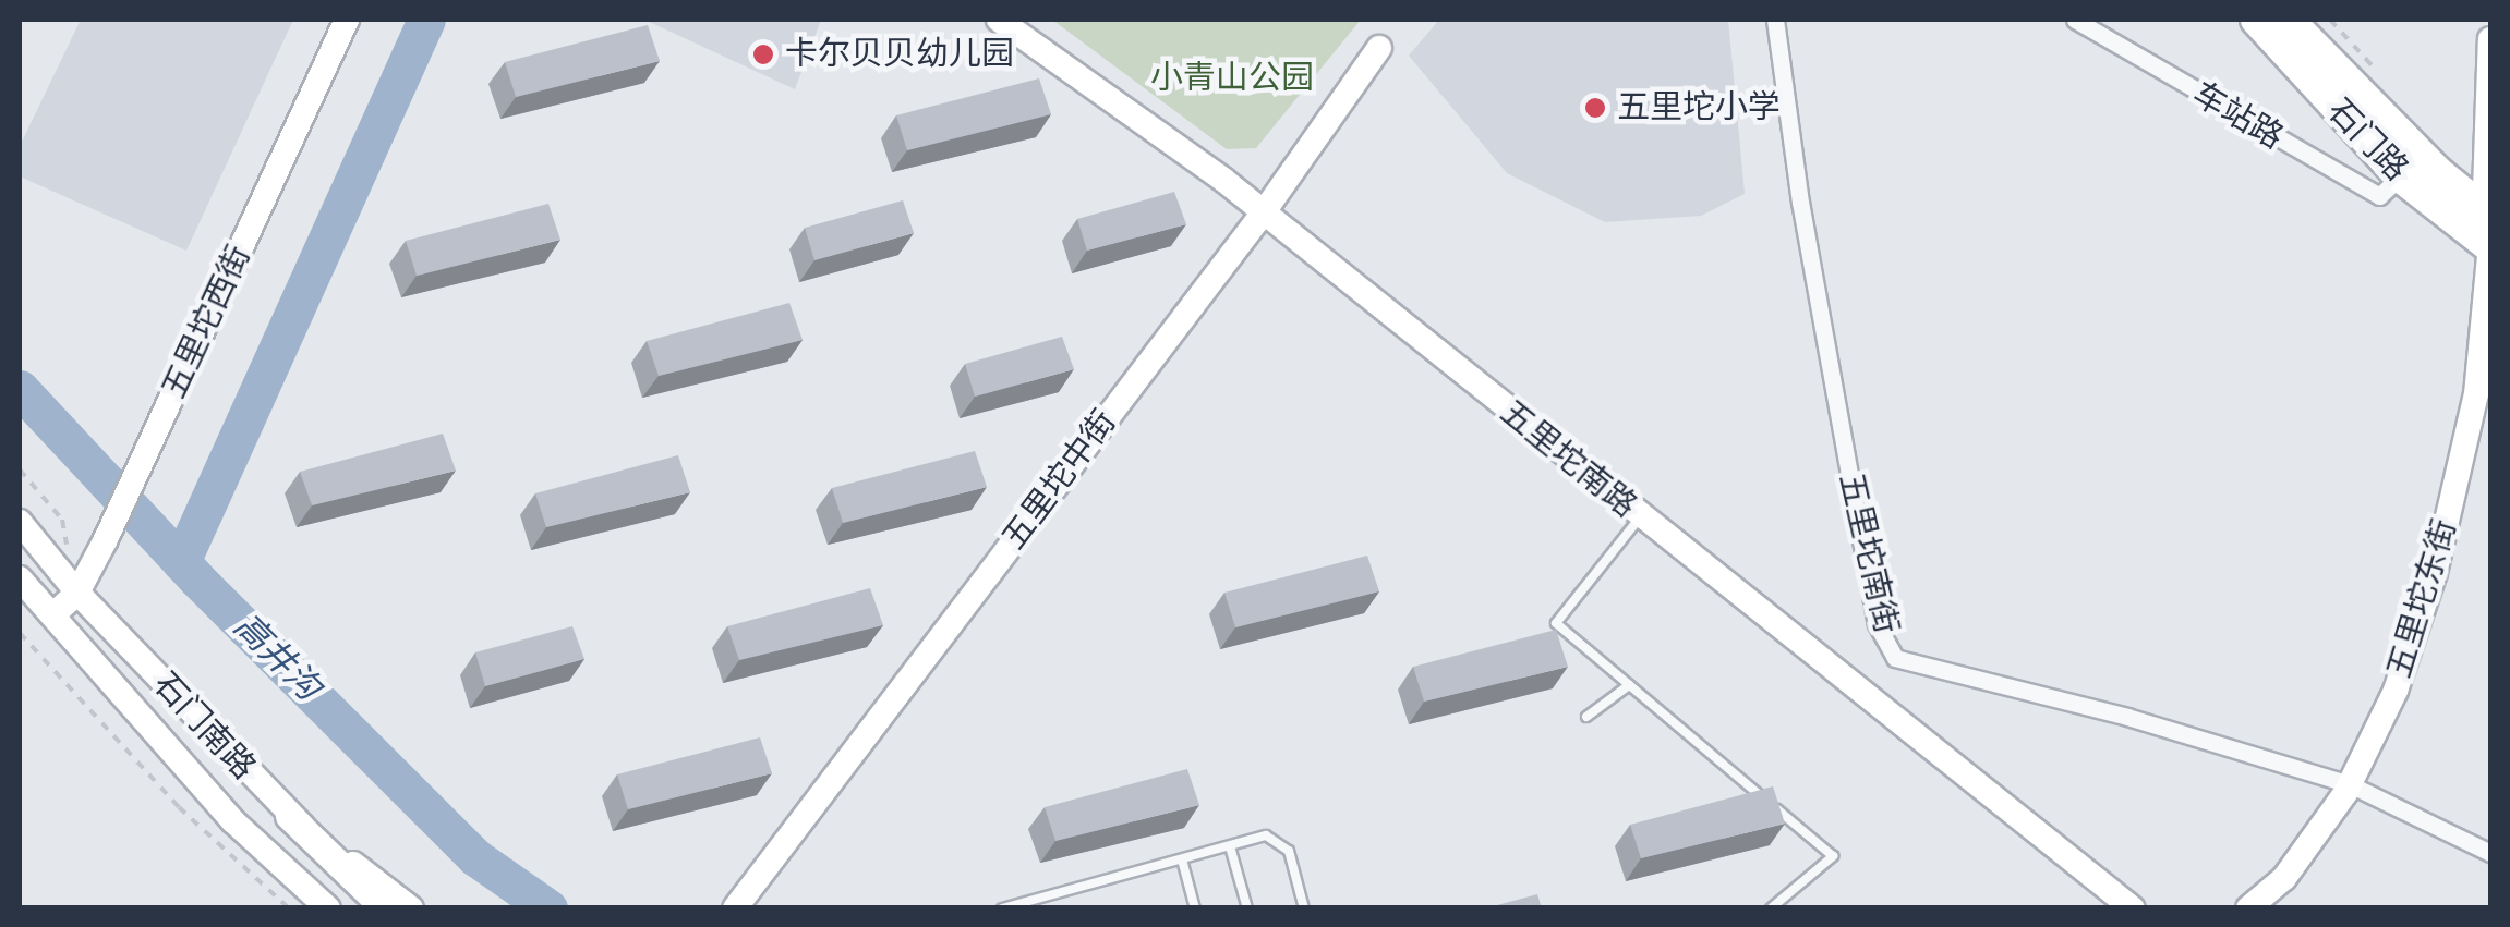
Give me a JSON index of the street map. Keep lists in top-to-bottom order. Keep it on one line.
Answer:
{"streets":{"highway":["石门路"],"street":["车站路","五里坨西街","五里坨南路","五里坨中街","五里坨南街","五里坨东街","石门南路"]},"crossings":[["车站路","石门路"],["石门路","五里坨东街"],["五里坨西街","石门南路"],["五里坨南路","五里坨中街"],["五里坨南街","五里坨东街"]],"water":["高井沟"],"parks":["小青山公园"],"places":["卡尔贝贝幼儿园","五里坨小学"]}
